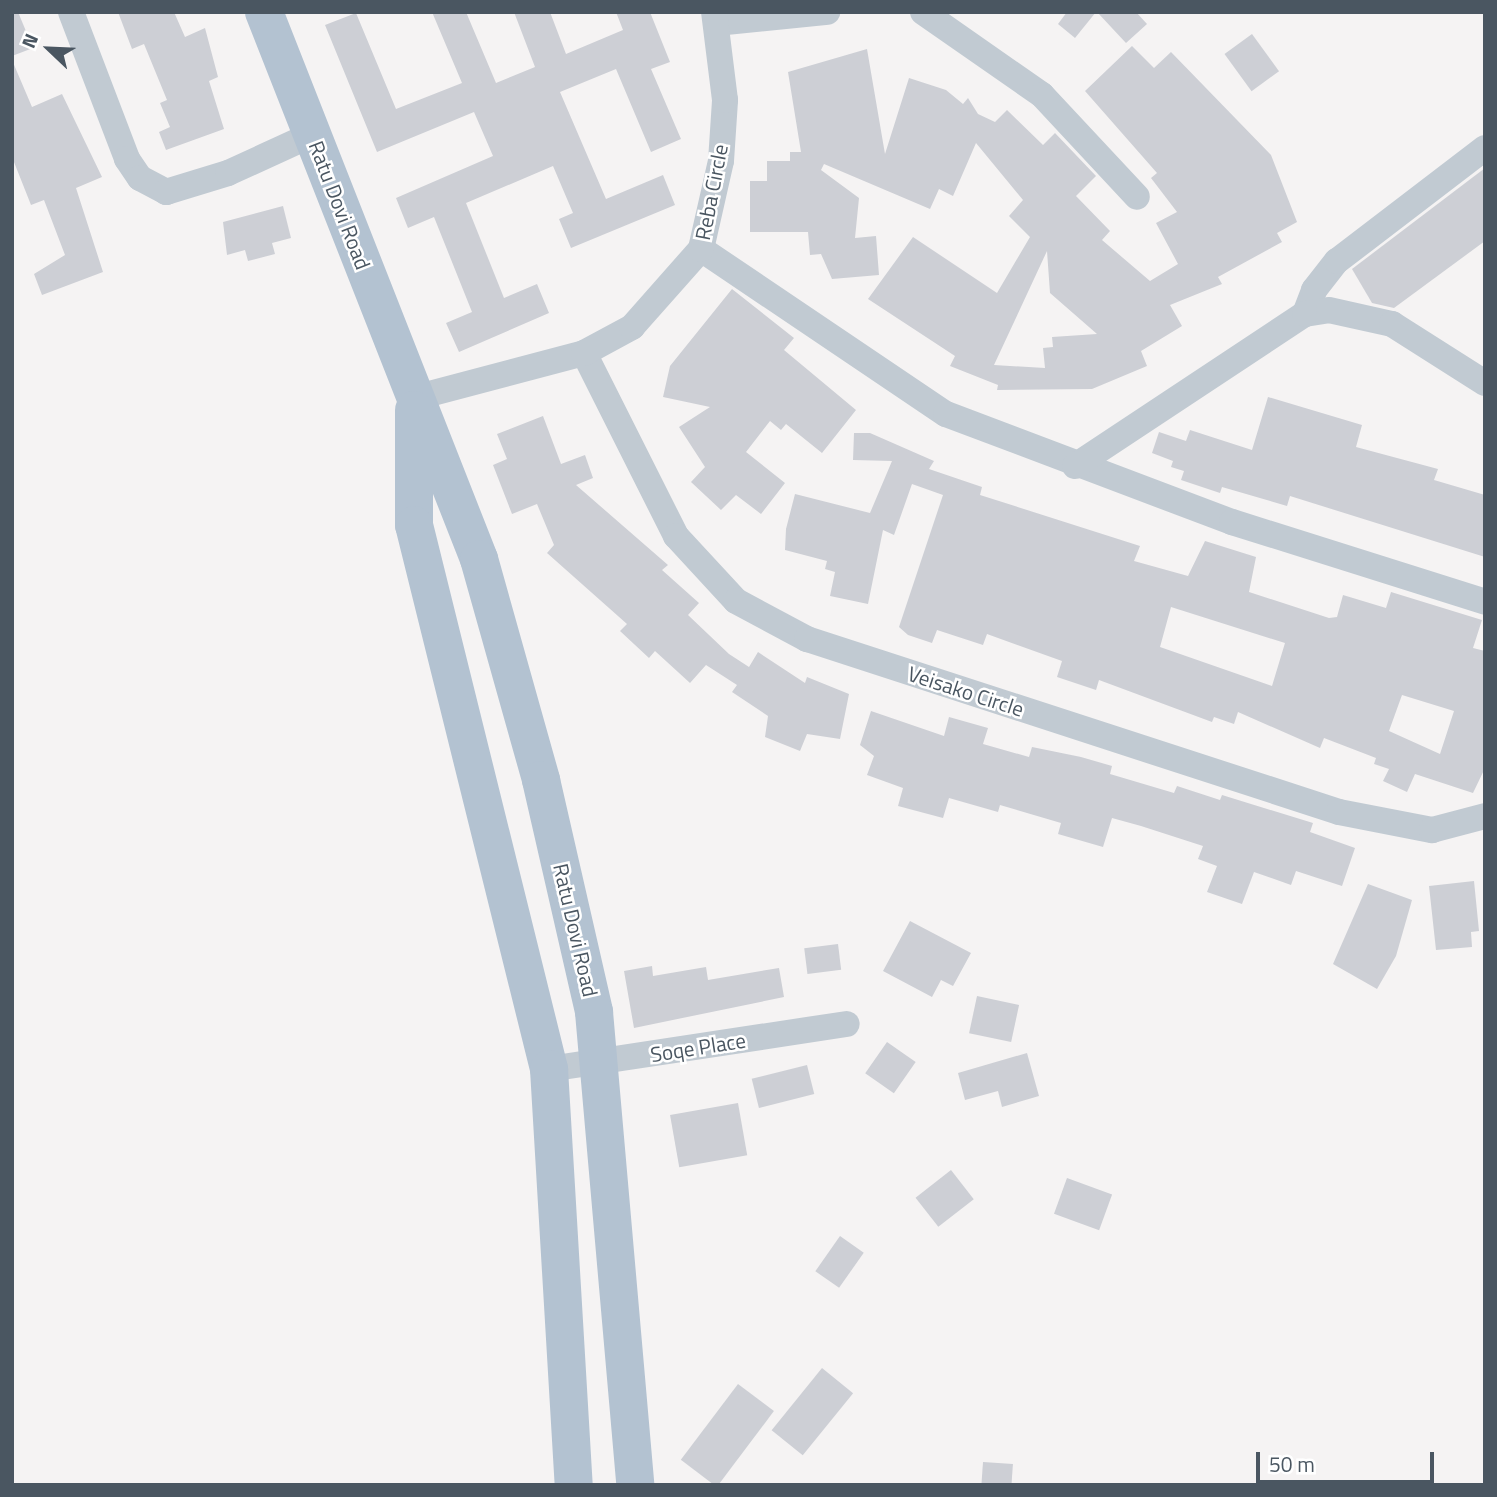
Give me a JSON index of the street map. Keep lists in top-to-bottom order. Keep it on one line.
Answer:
{"streets":{"main road":["Ratu Dovi Road"],"street":["Reba Circle","Veisako Circle","Soqe Place"]},"crossings":[["Reba Circle","Ratu Dovi Road"],["Reba Circle","Veisako Circle"],["Ratu Dovi Road","Soqe Place"]],"scale_bar":"50 m","north":"top left"}
